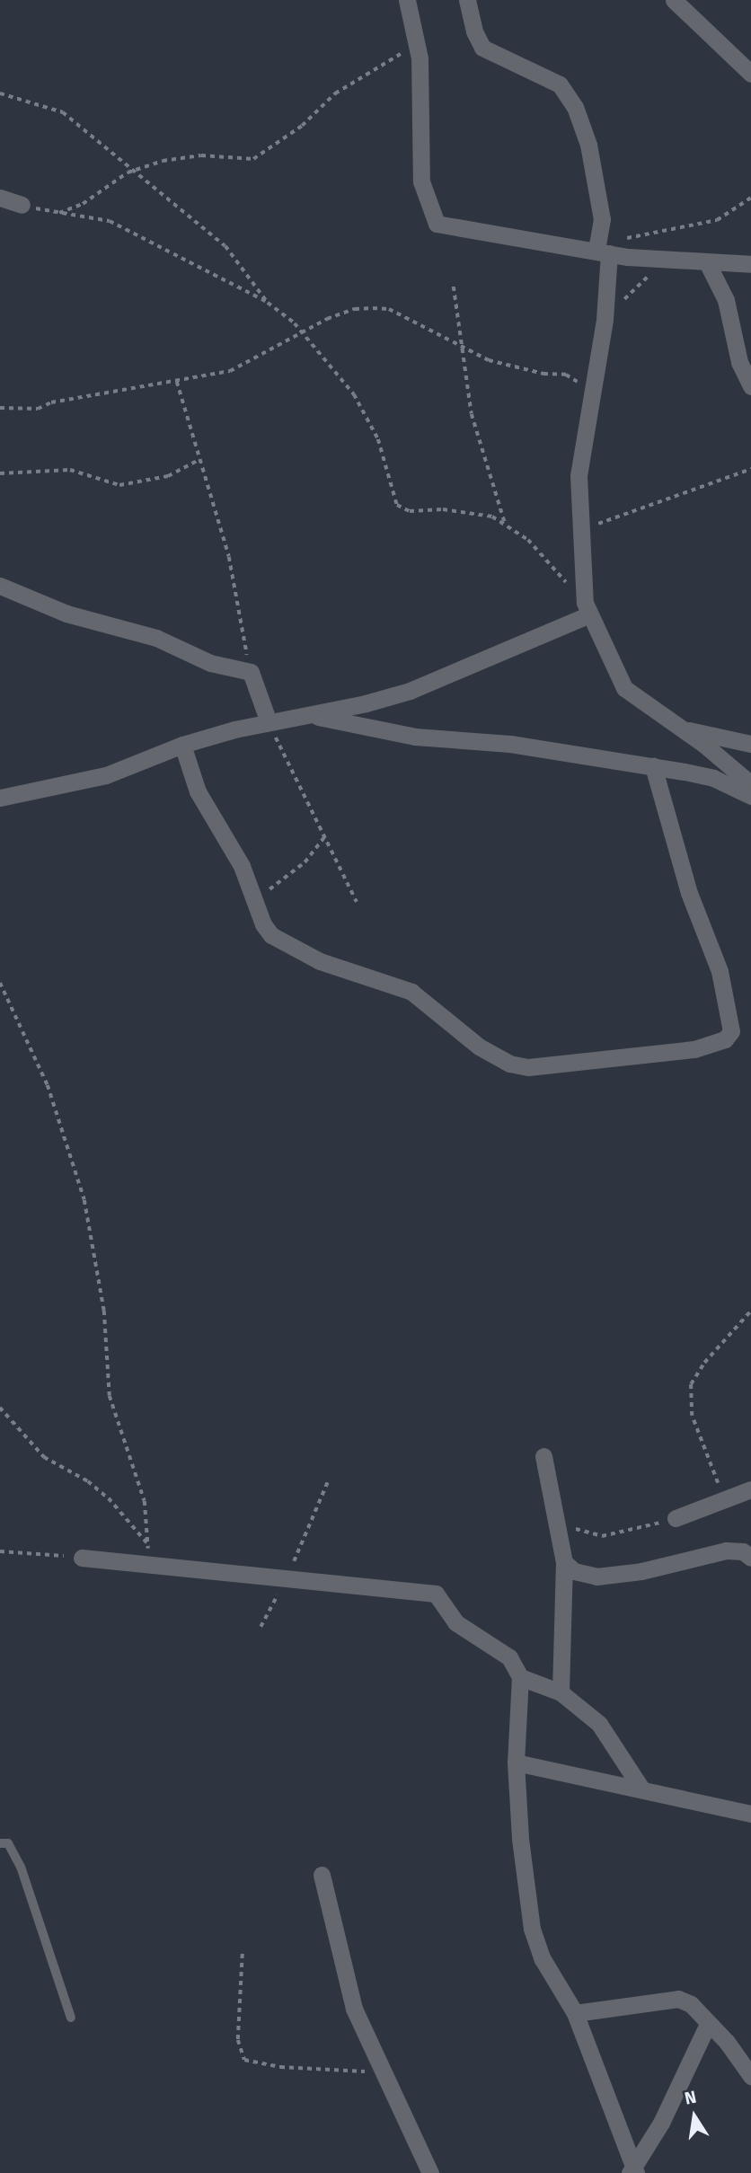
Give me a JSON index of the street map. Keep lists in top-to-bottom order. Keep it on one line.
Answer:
{"north":"top"}
